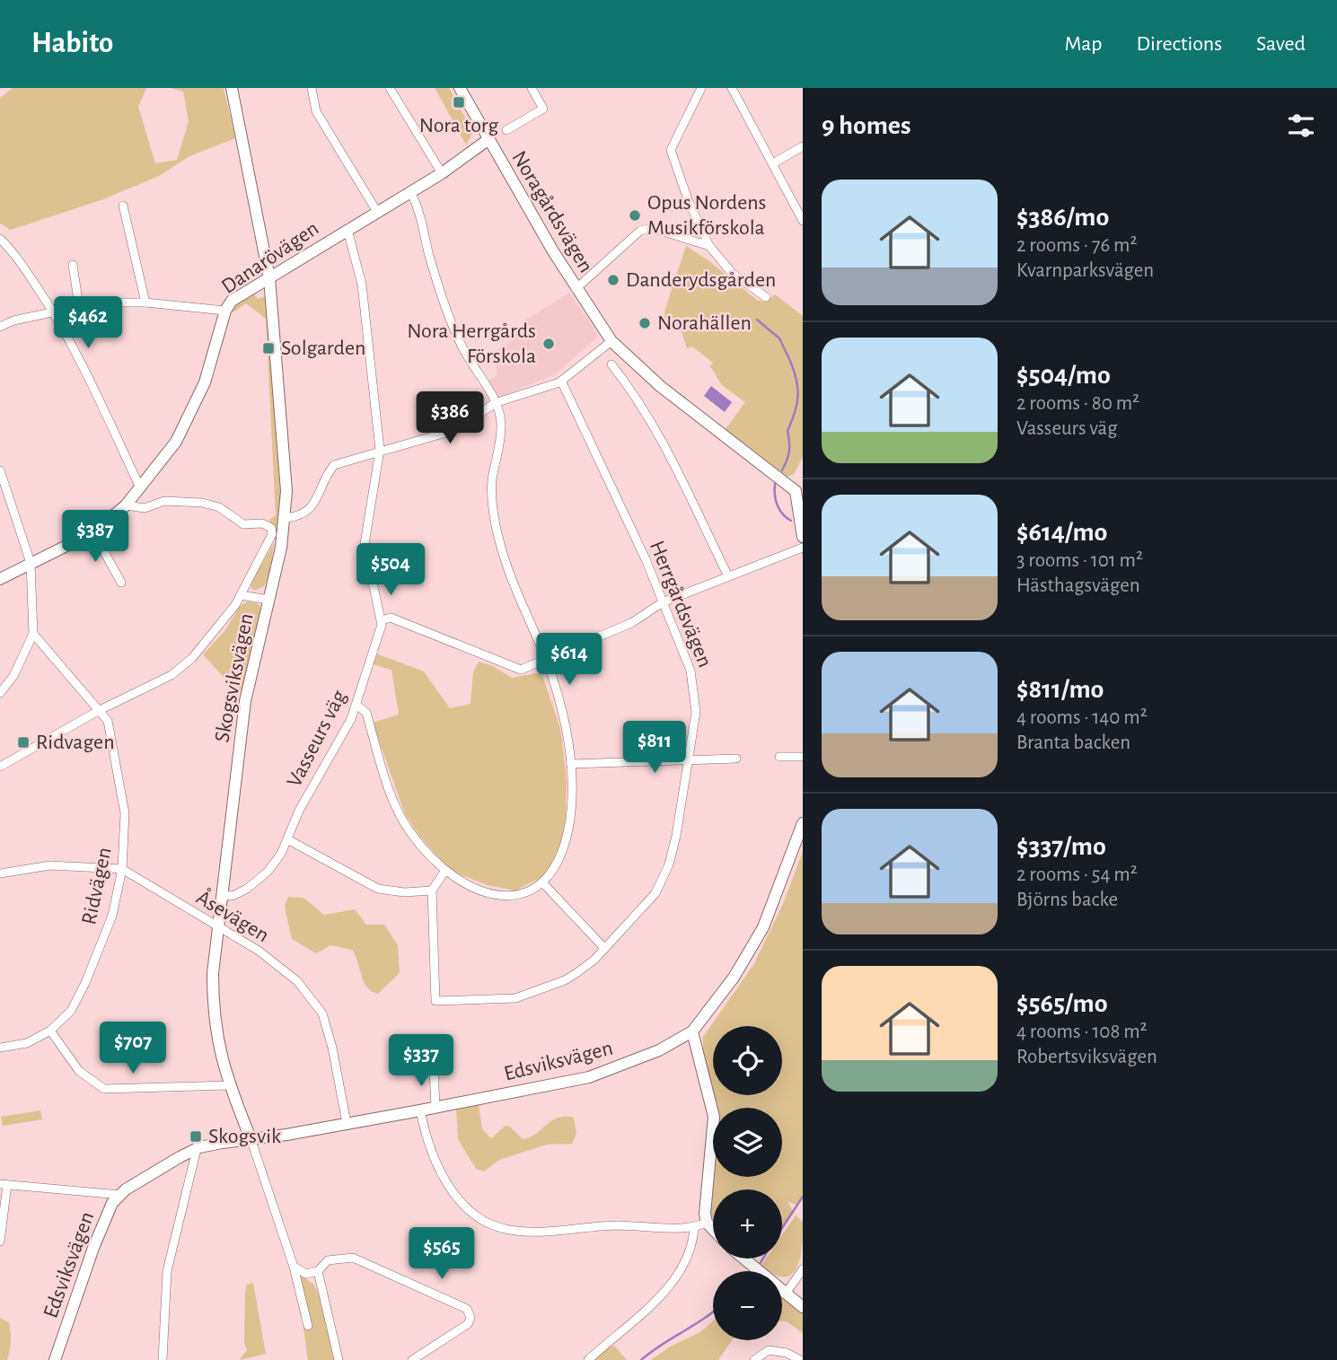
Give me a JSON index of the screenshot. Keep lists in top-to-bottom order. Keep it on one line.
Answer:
{"streets":{"street":["Noragårdsvägen","Danarövägen","Herrgårdsvägen","Skogsviksvägen","Vasseurs väg","Ridvägen","Åsevägen","Edsviksvägen"]},"crossings":[["Noragårdsvägen","Danarövägen"],["Danarövägen","Skogsviksvägen"],["Skogsviksvägen","Vasseurs väg"],["Skogsviksvägen","Åsevägen"],["Skogsviksvägen","Edsviksvägen"],["Ridvägen","Åsevägen"],["Åsevägen","Edsviksvägen"]],"places":{"transit":["Nora torg","Solgarden","Ridvagen","Skogsvik"],"other":["Opus Nordens Musikförskola","Danderydsgården","Norahällen","Nora Herrgårds Förskola"]},"page":{"header":"Habito","nav":["Map","Directions","Saved"],"heading":"9 homes","list":[{"name":"$386/mo","note":"2 rooms · 76 m² · Kvarnparksvägen"},{"name":"$504/mo","note":"2 rooms · 80 m² · Vasseurs väg"},{"name":"$614/mo","note":"3 rooms · 101 m² · Hästhagsvägen"},{"name":"$811/mo","note":"4 rooms · 140 m² · Branta backen"},{"name":"$337/mo","note":"2 rooms · 54 m² · Björns backe"},{"name":"$565/mo","note":"4 rooms · 108 m² · Robertsviksvägen"}],"price":["$462","$386","$387","$504","$614","$811","$707","$337","$565"],"map_buttons":["+","−"]}}
